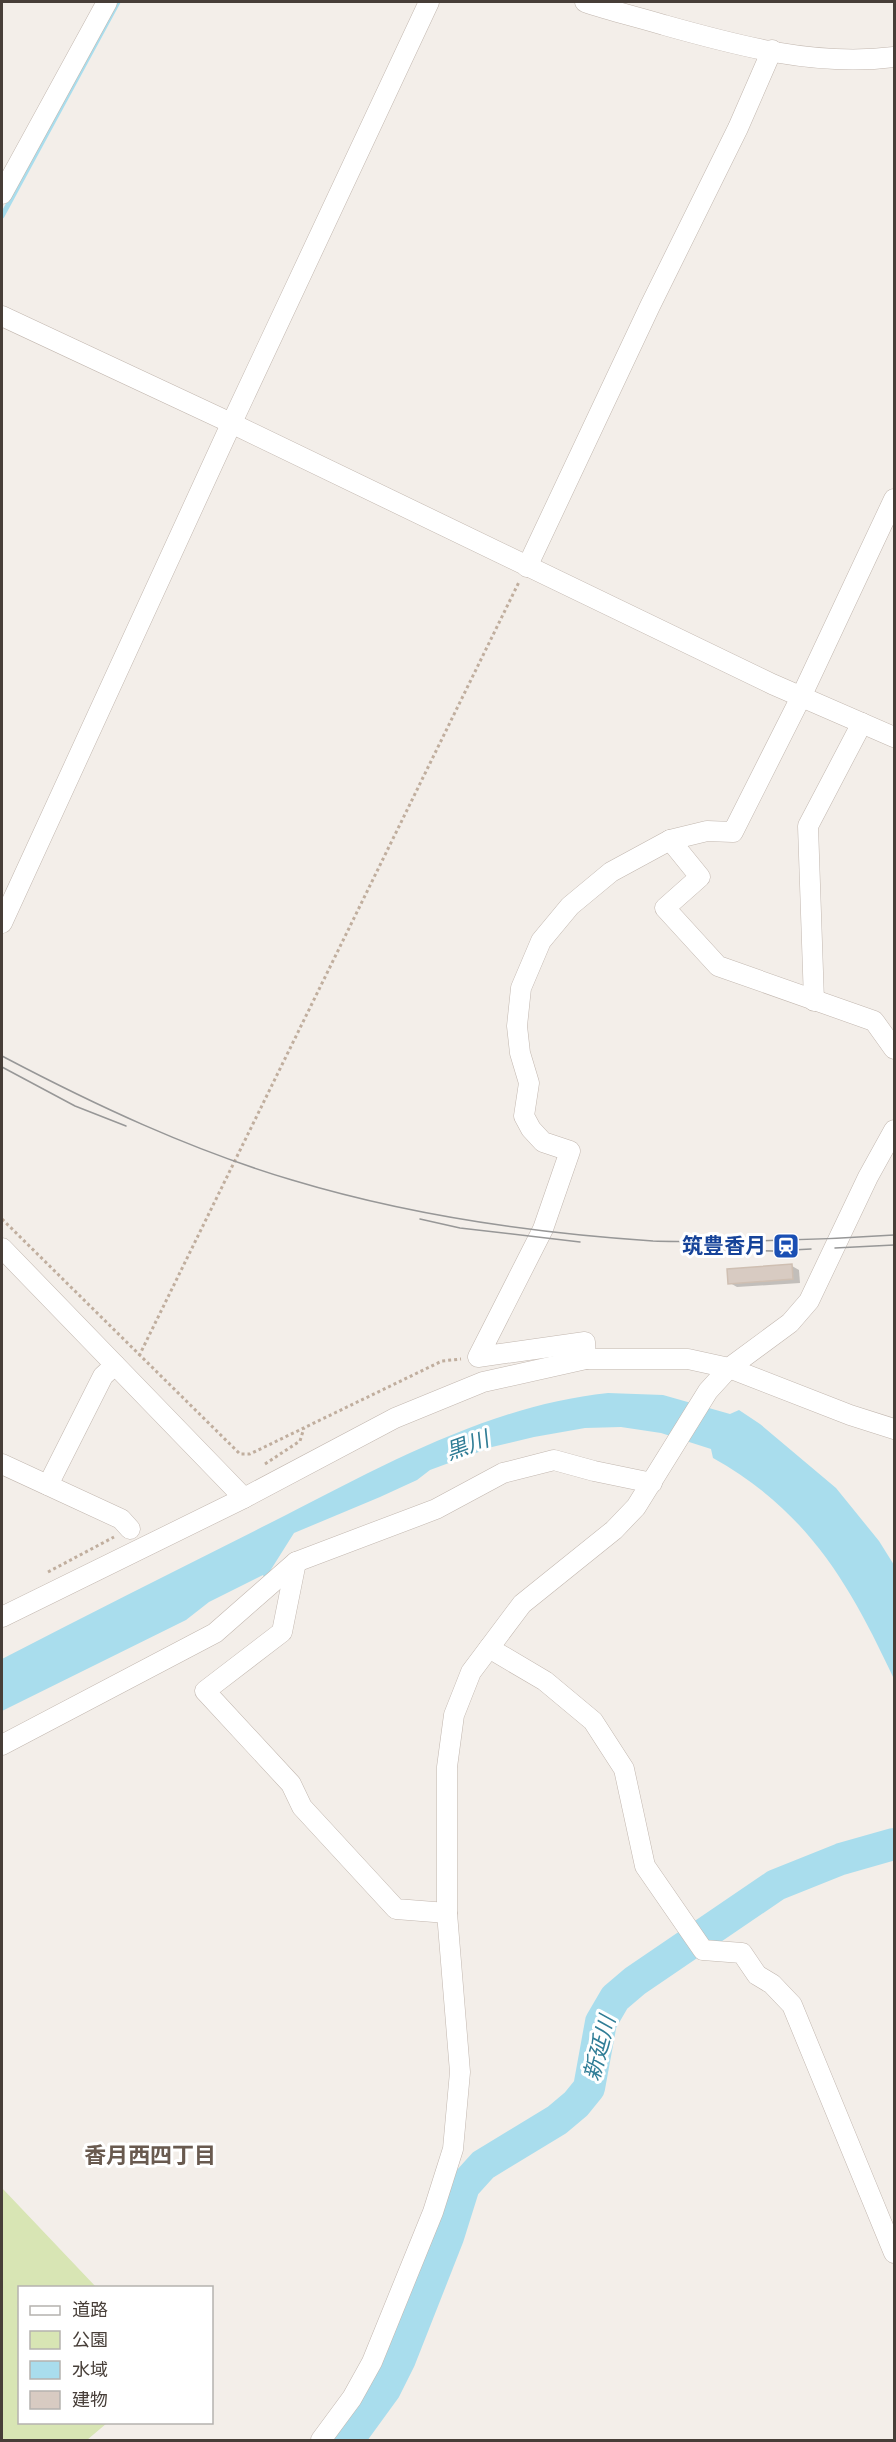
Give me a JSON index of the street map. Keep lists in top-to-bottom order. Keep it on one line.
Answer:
{"districts":["香月西四丁目"],"water":["黒川","新延川"],"places":{"station":["筑豊香月"]},"legend":["道路","公園","水域","建物"]}
